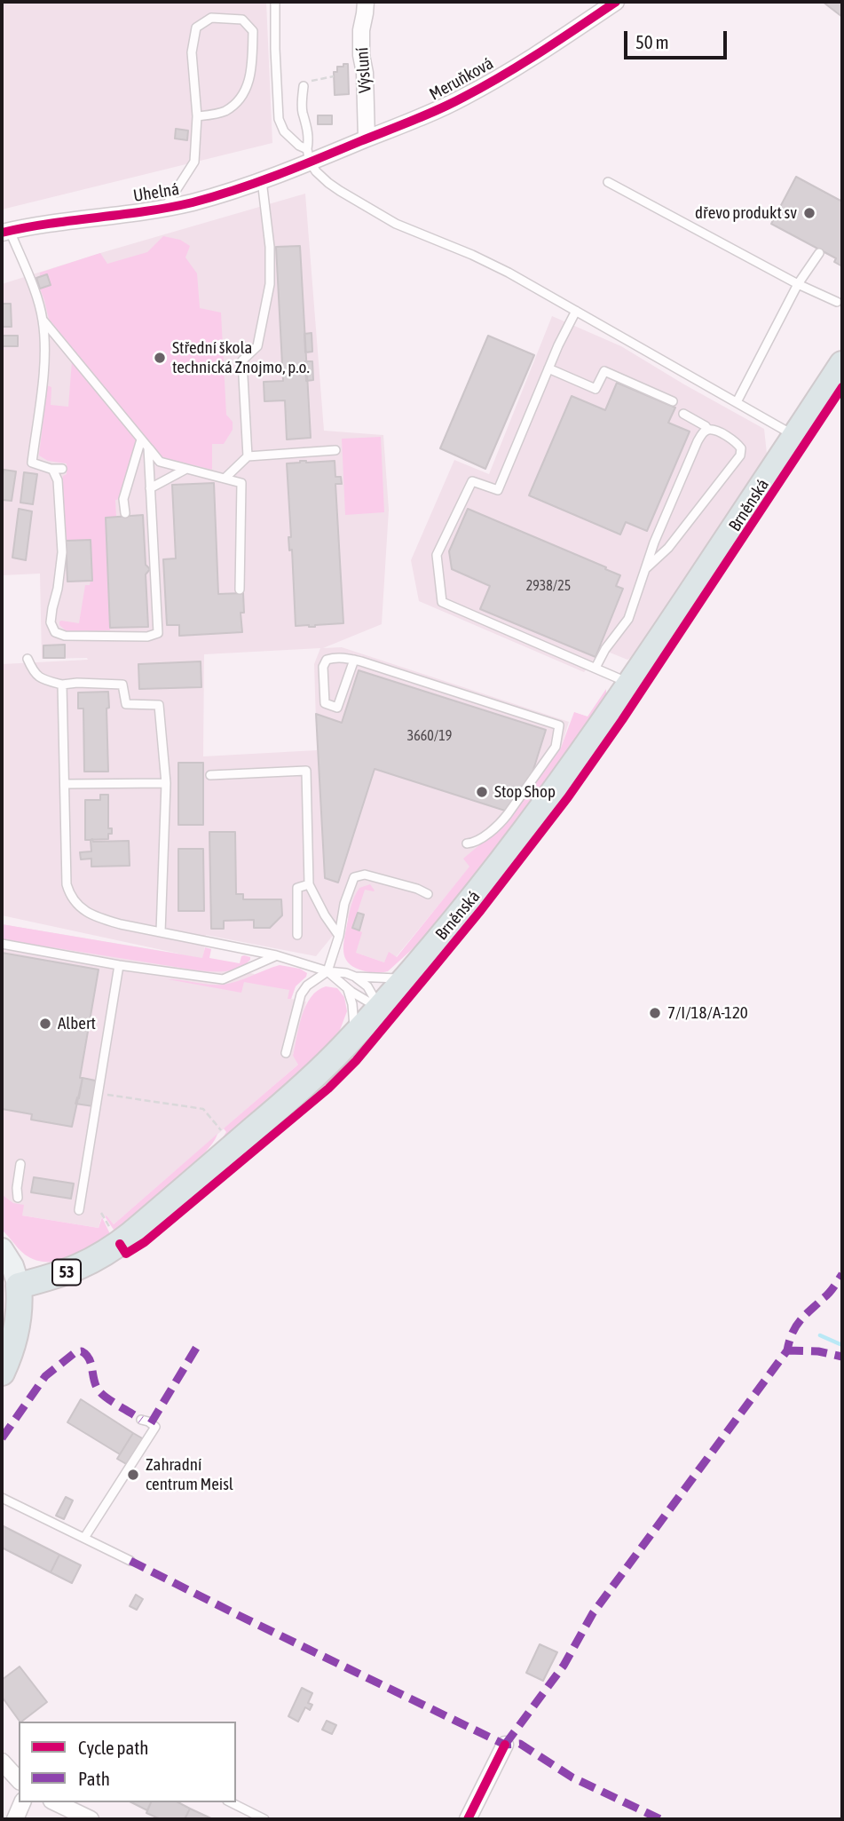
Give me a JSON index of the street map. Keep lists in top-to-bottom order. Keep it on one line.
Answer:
{"streets":{"main road":["Brněnská","53"],"street":["Výsluní","Meruňková","Uhelná"]},"crossings":[["Výsluní","Meruňková"],["Meruňková","Uhelná"]],"places":["dřevo produkt sv","Střední škola technická Znojmo, p.o.","Stop Shop","7/I/18/A-120","Albert","Zahradní centrum Meisl"],"house_numbers":["2938/25","3660/19"],"legend":["Cycle path","Path"],"scale_bar":"50 m"}
